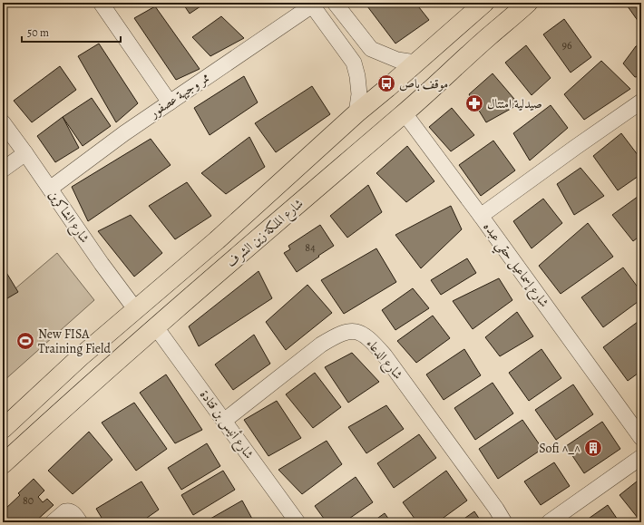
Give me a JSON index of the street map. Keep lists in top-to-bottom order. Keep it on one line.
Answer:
{"streets":{"main road":["شارع الملكة زين الشرف"],"street":["ممر وجيهة عصفور","شارع الشاكرين","شارع إسماعيل حقي عبده","شارع الدعاء","شارع أنيس بن قتادة"]},"crossings":[["ممر وجيهة عصفور","شارع الشاكرين"],["شارع الشاكرين","شارع الملكة زين الشرف"],["شارع الملكة زين الشرف","شارع أنيس بن قتادة"],["شارع الدعاء","شارع أنيس بن قتادة"]],"places":{"bus stop":["موقف باص"],"pharmacy":["صيدلية امتتال"],"sports":["New FISA Training Field"],"building":["Sofi ^_^"]},"house_numbers":["96","84","80"],"scale_bar":"50 m"}
